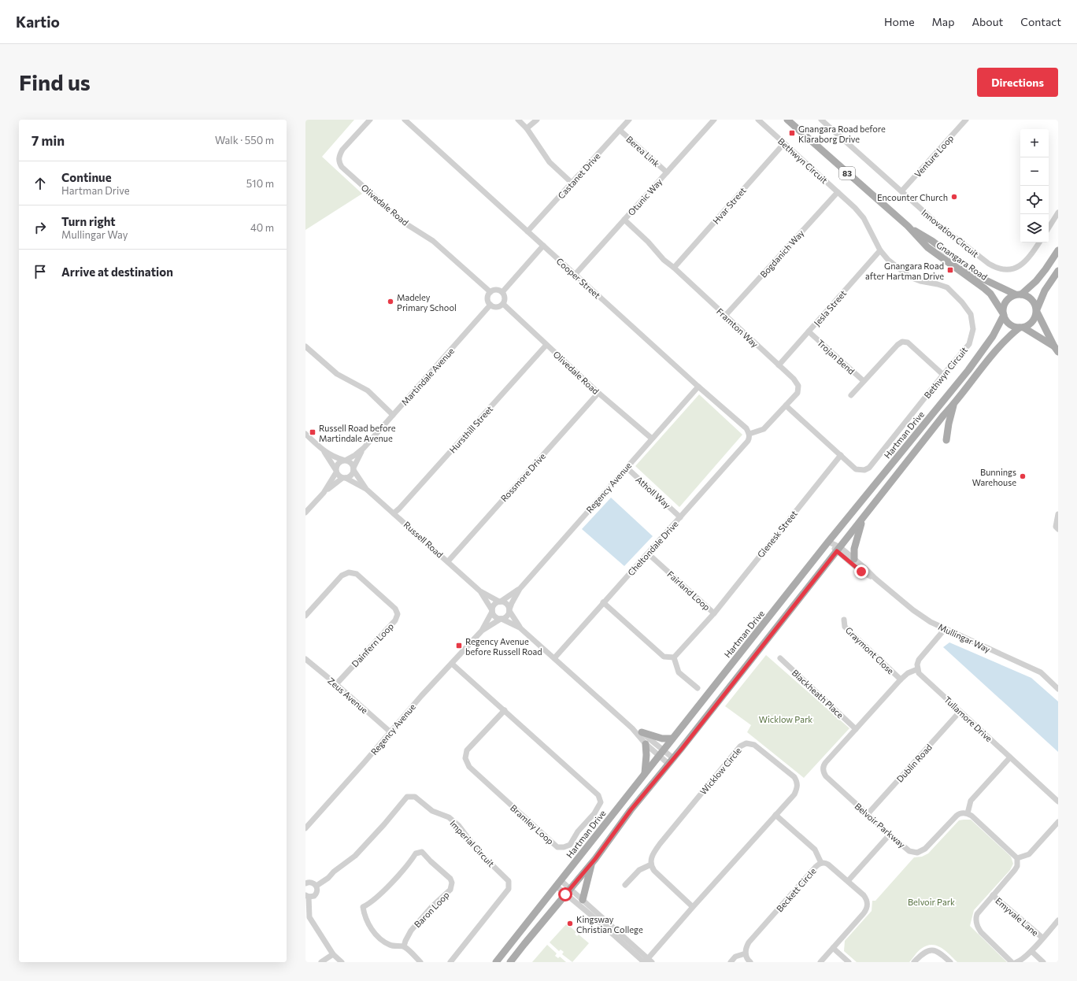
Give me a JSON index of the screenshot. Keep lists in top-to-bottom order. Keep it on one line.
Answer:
{"streets":{"main road":["83","Gnangara Road","Hartman Drive"],"street":["Berea Link","Venture Loop","Bethwyn Circuit","Castanet Drive","Otunic Way","Olivedale Road","Hvar Street","Innovation Circuit","Bogdanich Way","Cooper Street","Jesla Street","Framton Way","Trojan Bend","Martindale Avenue","Hursthill Street","Rossmore Drive","Regency Avenue","Atholl Way","Glenesk Street","Russell Road","Cheltondale Drive","Fairland Loop","Mullingar Way","Dainfern Loop","Graymont Close","Blackheath Place","Zeus Avenue","Tullamore Drive","Dublin Road","Wicklow Circle","Bramley Loop","Belvoir Parkway","Imperial Circuit","Beckett Circle","Baron Loop","Emyvale Lane"]},"crossings":[["Berea Link","Castanet Drive"],["Berea Link","Otunic Way"],["Venture Loop","Innovation Circuit"],["Bethwyn Circuit","Hvar Street"],["Bethwyn Circuit","Bogdanich Way"],["Bethwyn Circuit","Jesla Street"],["Bethwyn Circuit","Framton Way"],["Bethwyn Circuit","Glenesk Street"],["83","Gnangara Road"],["83","Hartman Drive"],["Castanet Drive","Cooper Street"],["Otunic Way","Cooper Street"],["Otunic Way","Framton Way"],["Olivedale Road","Martindale Avenue"],["Olivedale Road","Hursthill Street"],["Olivedale Road","Rossmore Drive"],["Olivedale Road","Regency Avenue"],["Hvar Street","Framton Way"],["Bogdanich Way","Framton Way"],["Gnangara Road","Hartman Drive"],["Cooper Street","Framton Way"],["Cooper Street","Regency Avenue"],["Cooper Street","Cheltondale Drive"],["Jesla Street","Framton Way"],["Jesla Street","Trojan Bend"],["Framton Way","Cheltondale Drive"],["Martindale Avenue","Russell Road"],["Hursthill Street","Russell Road"],["Hartman Drive","Mullingar Way"],["Rossmore Drive","Russell Road"],["Regency Avenue","Atholl Way"],["Regency Avenue","Russell Road"],["Regency Avenue","Zeus Avenue"],["Regency Avenue","Bramley Loop"],["Atholl Way","Cheltondale Drive"],["Glenesk Street","Fairland Loop"],["Cheltondale Drive","Fairland Loop"],["Dainfern Loop","Zeus Avenue"],["Graymont Close","Belvoir Parkway"],["Blackheath Place","Belvoir Parkway"],["Tullamore Drive","Dublin Road"],["Tullamore Drive","Belvoir Parkway"],["Dublin Road","Belvoir Parkway"]],"parks":["Wicklow Park","Belvoir Park"],"places":{"transit":["Gnangara Road before Klaraborg Drive","Gnangara Road after Hartman Drive","Russell Road before Martindale Avenue","Regency Avenue before Russell Road"],"other":["Encounter Church","Madeley Primary School","Bunnings Warehouse","Kingsway Christian College"]},"page":{"header":"Kartio","nav":["Home","Map","About","Contact"],"buttons":"Directions","title":"Find us","heading":["7 min","Walk · 550 m"],"map_buttons":["+","−"],"list":[["Continue","Hartman Drive","510 m"],["Turn right","Mullingar Way","40 m"],"Arrive at destination"]}}
